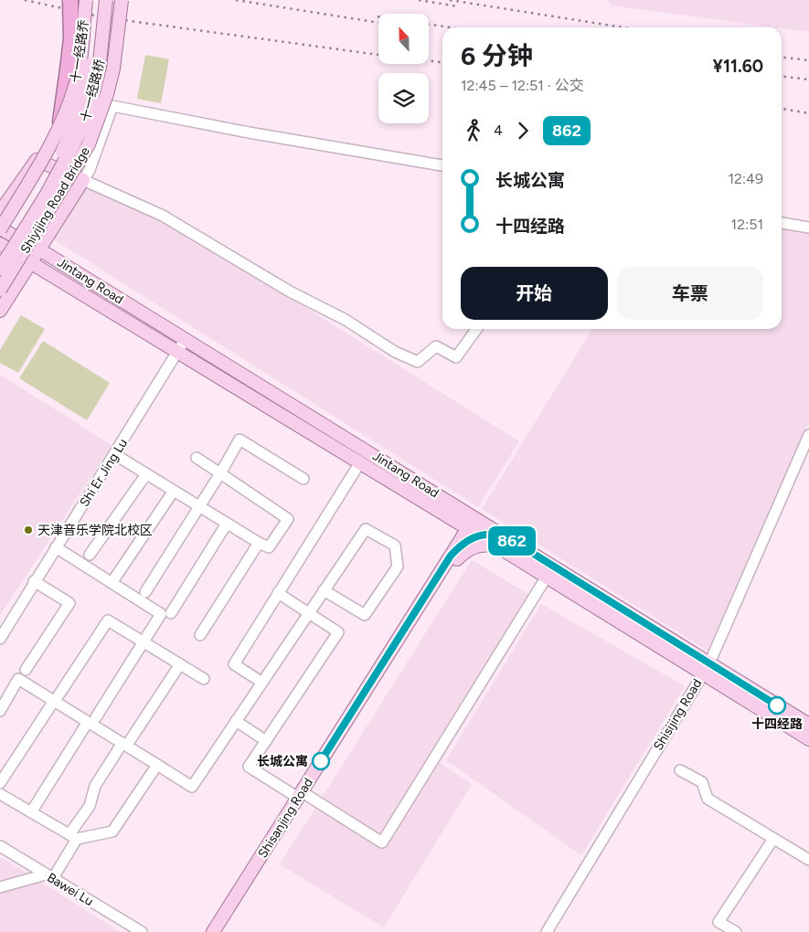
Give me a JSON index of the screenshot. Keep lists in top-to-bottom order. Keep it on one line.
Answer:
{"streets":{"main road":["十一经路乔","十一经路桥","Shiyijing Road Bridge","Jintang Road","Shisanjing Road"],"street":["Shi Er Jing Lu","Shisijing Road","Bawei Lu"]},"crossings":[["十一经路乔","Jintang Road"],["Jintang Road","Shi Er Jing Lu"],["Jintang Road","Shisijing Road"],["Jintang Road","Shisanjing Road"]],"places":["天津音乐学院北校区","十四经路","长城公寓"],"lines":["bus line 862"],"north":"top","page":{"on_map":"862","heading":["6 分钟","12:45 – 12:51 · 公交","¥11.60"],"legs":["4","862"],"list":[{"name":"长城公寓","value":"12:49"},{"name":"十四经路","value":"12:51"}],"buttons":["开始","车票"]}}
